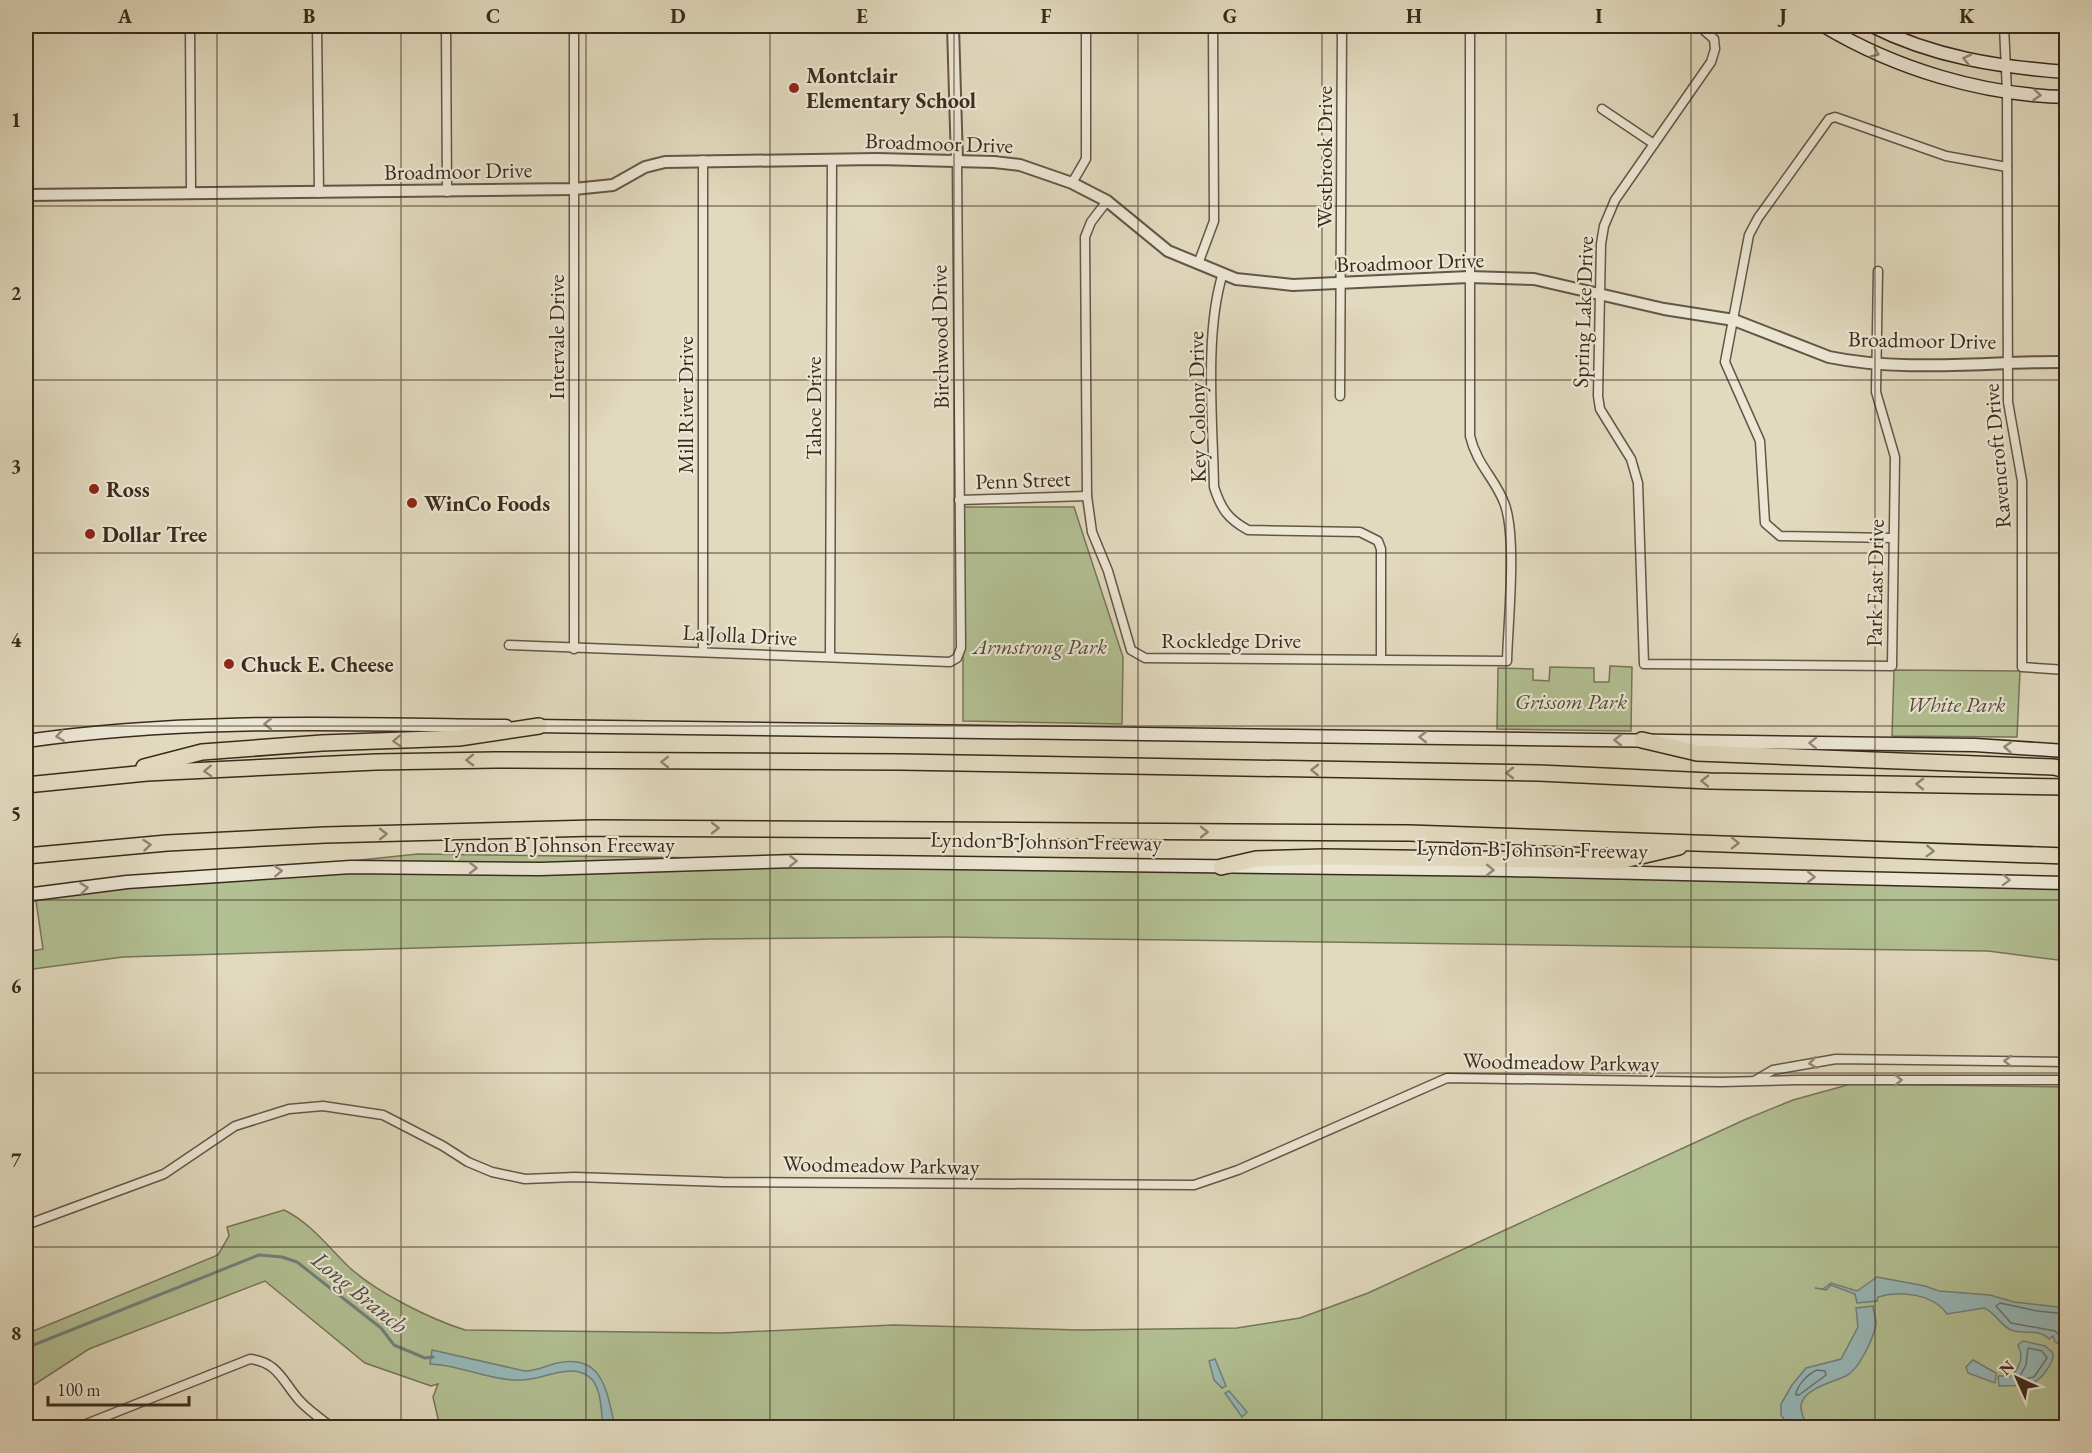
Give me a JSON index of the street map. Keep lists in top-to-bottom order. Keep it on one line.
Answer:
{"streets":{"highway":["Lyndon B Johnson Freeway"],"street":["Broadmoor Drive","Westbrook Drive","Spring Lake Drive","Intervale Drive","Birchwood Drive","Mill River Drive","Key Colony Drive","Tahoe Drive","Ravencroft Drive","Penn Street","Park East Drive","La Jolla Drive","Rockledge Drive","Woodmeadow Parkway"]},"crossings":[["Broadmoor Drive","Westbrook Drive"],["Broadmoor Drive","Spring Lake Drive"],["Broadmoor Drive","Intervale Drive"],["Broadmoor Drive","Birchwood Drive"],["Broadmoor Drive","Mill River Drive"],["Broadmoor Drive","Key Colony Drive"],["Broadmoor Drive","Tahoe Drive"],["Broadmoor Drive","Ravencroft Drive"],["Broadmoor Drive","Park East Drive"],["Broadmoor Drive","Rockledge Drive"],["Spring Lake Drive","Park East Drive"],["Intervale Drive","La Jolla Drive"],["Birchwood Drive","Penn Street"],["Birchwood Drive","La Jolla Drive"],["Mill River Drive","La Jolla Drive"],["Key Colony Drive","Rockledge Drive"],["Tahoe Drive","La Jolla Drive"],["Penn Street","Rockledge Drive"]],"water":["Long Branch"],"parks":["Armstrong Park","Grissom Park","White Park"],"places":["Montclair Elementary School","Ross","WinCo Foods","Dollar Tree","Chuck E. Cheese"],"scale_bar":"100 m","north":"top left","grid":{"columns":["A","B","C","D","E","F","G","H","I","J","K"],"rows":["1","2","3","4","5","6","7","8"]}}
